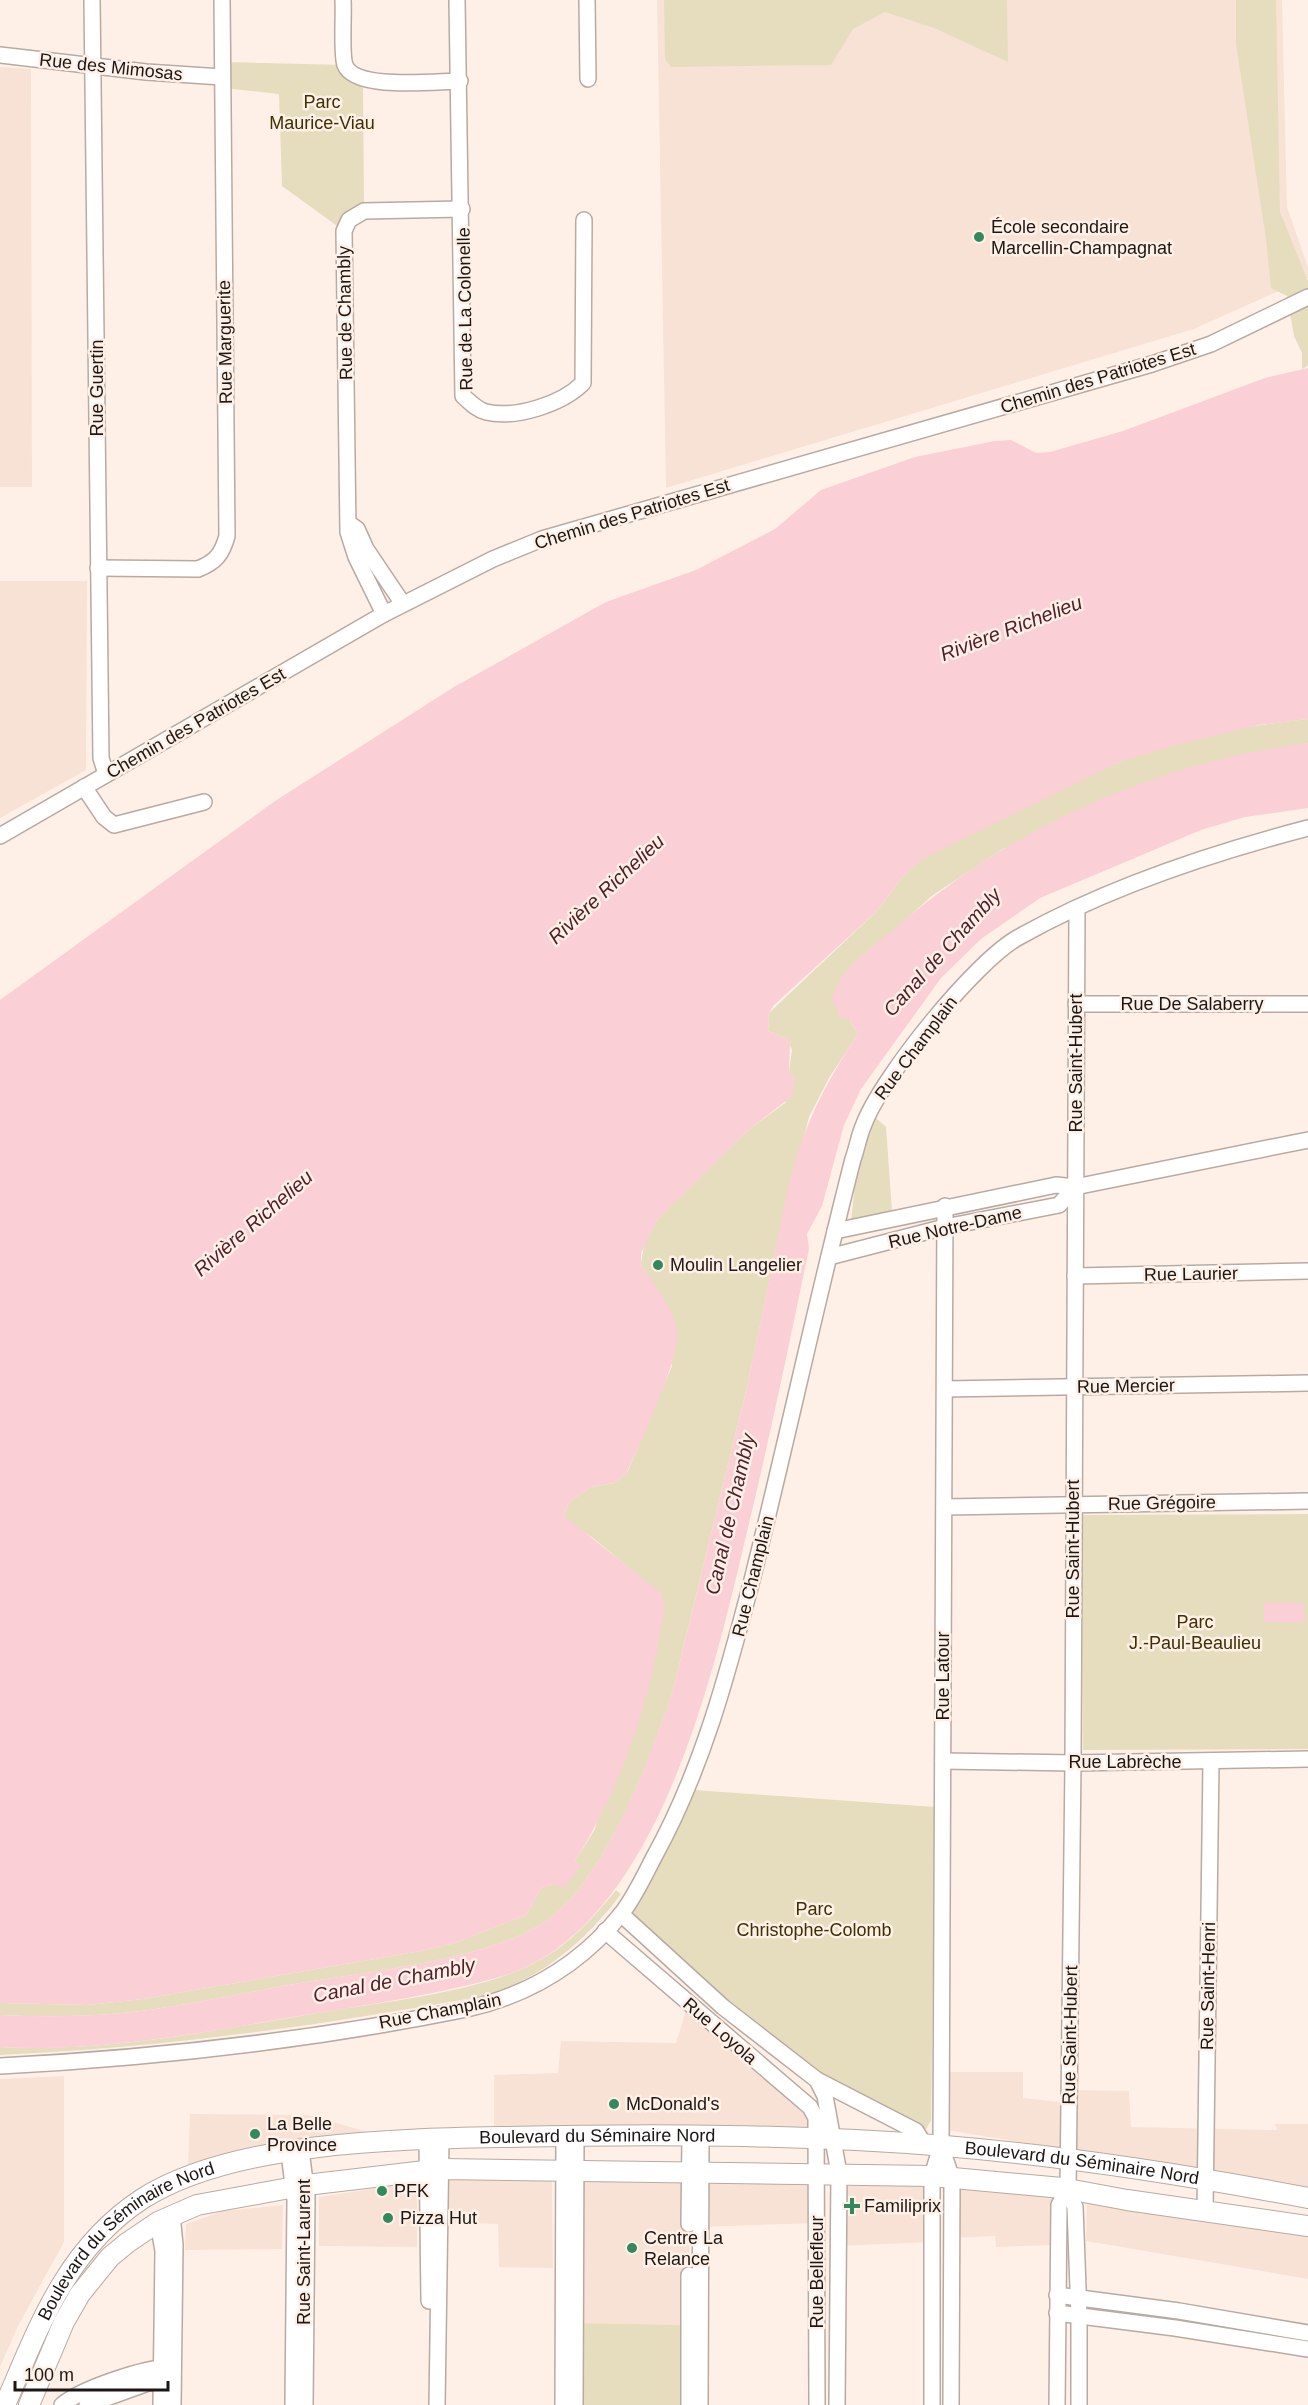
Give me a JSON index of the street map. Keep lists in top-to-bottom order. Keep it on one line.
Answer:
{"streets":{"main road":["Boulevard du Séminaire Nord"],"street":["Rue des Mimosas","Rue de La Colonelle","Rue de Chambly","Rue Marguerite","Chemin des Patriotes Est","Rue Guertin","Rue De Salaberry","Rue Champlain","Rue Saint-Hubert","Rue Notre-Dame","Rue Laurier","Rue Mercier","Rue Grégoire","Rue Latour","Rue Labrèche","Rue Saint-Henri","Rue Loyola","Rue Saint-Laurent","Rue Bellefleur"]},"crossings":[["Rue des Mimosas","Rue Marguerite"],["Rue des Mimosas","Rue Guertin"],["Rue de La Colonelle","Rue de Chambly"],["Rue de Chambly","Chemin des Patriotes Est"],["Rue Marguerite","Rue Guertin"],["Chemin des Patriotes Est","Rue Guertin"],["Rue De Salaberry","Rue Saint-Hubert"],["Rue Champlain","Rue Saint-Hubert"],["Rue Champlain","Rue Notre-Dame"],["Rue Champlain","Rue Loyola"],["Rue Saint-Hubert","Rue Notre-Dame"],["Rue Saint-Hubert","Rue Laurier"],["Rue Saint-Hubert","Rue Mercier"],["Rue Saint-Hubert","Rue Grégoire"],["Rue Saint-Hubert","Rue Labrèche"],["Rue Saint-Hubert","Boulevard du Séminaire Nord"],["Rue Notre-Dame","Rue Latour"],["Rue Mercier","Rue Latour"],["Rue Grégoire","Rue Latour"],["Rue Latour","Rue Labrèche"],["Rue Latour","Rue Loyola"],["Rue Latour","Boulevard du Séminaire Nord"],["Rue Labrèche","Rue Saint-Henri"],["Rue Saint-Henri","Boulevard du Séminaire Nord"],["Rue Loyola","Boulevard du Séminaire Nord"],["Rue Loyola","Rue Bellefleur"],["Boulevard du Séminaire Nord","Rue Saint-Laurent"],["Boulevard du Séminaire Nord","Rue Bellefleur"]],"water":["Rivière Richelieu","Canal de Chambly"],"parks":["Parc Maurice-Viau","Parc J.-Paul-Beaulieu","Parc Christophe-Colomb"],"places":{"other":["École secondaire Marcellin-Champagnat","Moulin Langelier","McDonald's","La Belle Province","PFK","Pizza Hut","Centre La Relance"],"health":["Familiprix"]},"scale_bar":"100 m"}
